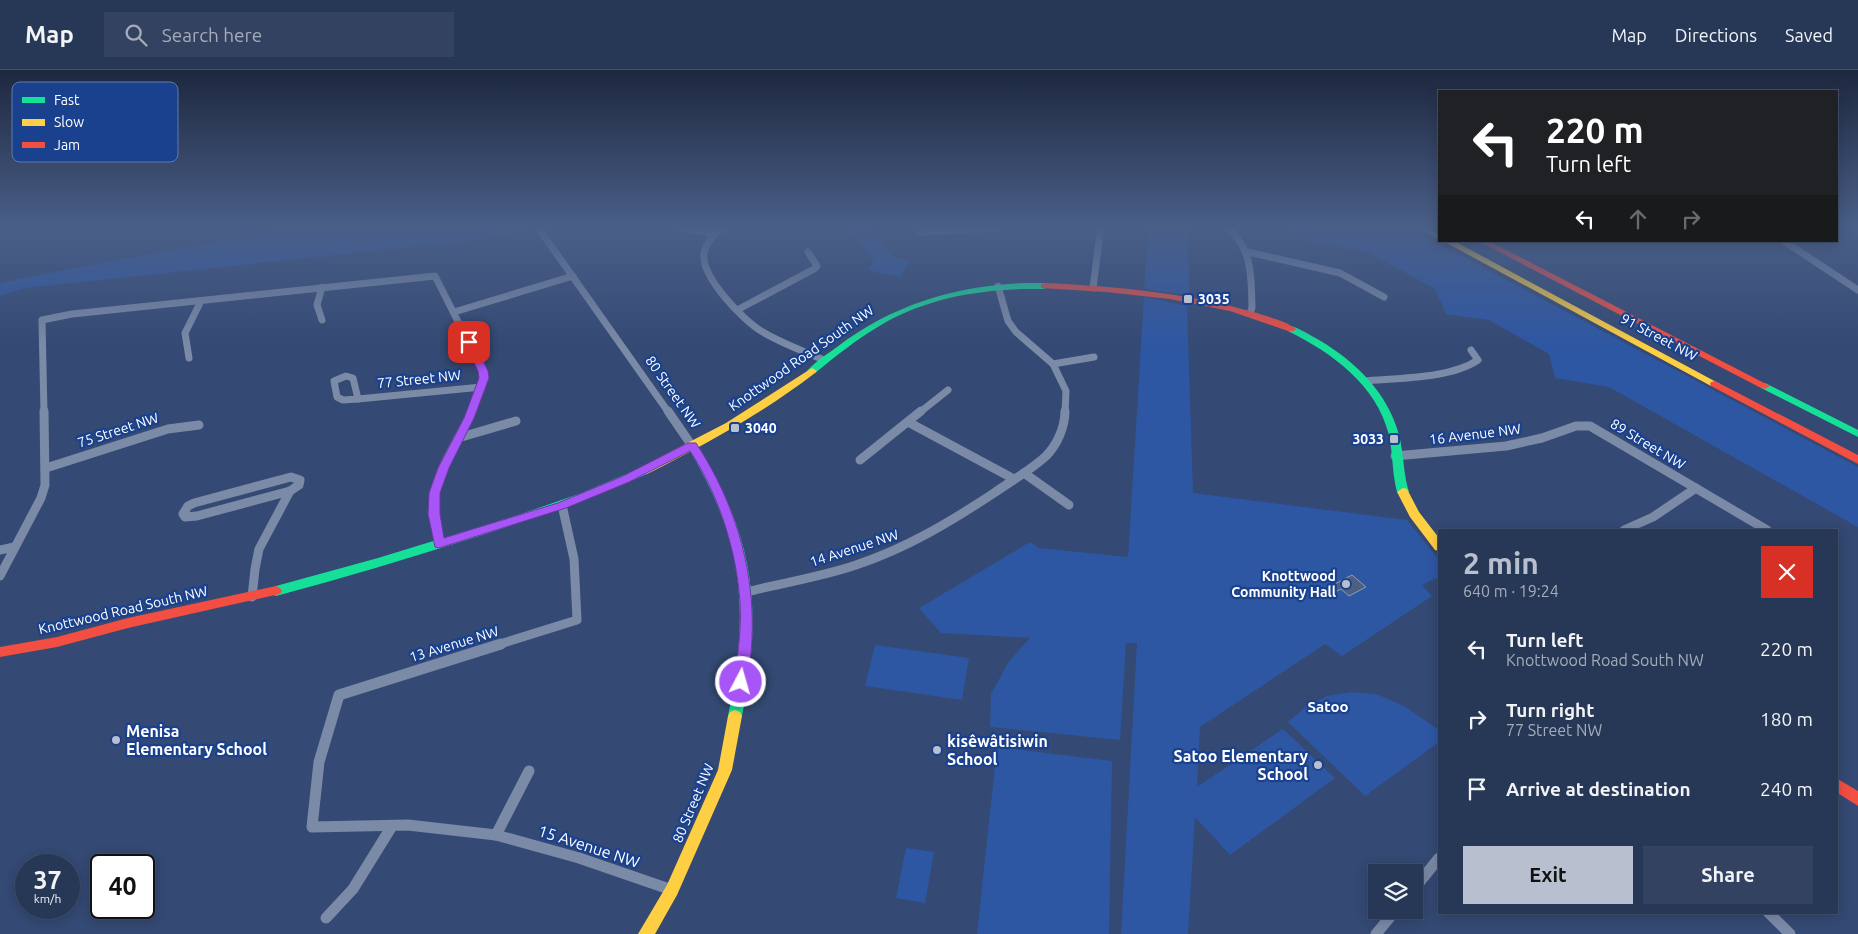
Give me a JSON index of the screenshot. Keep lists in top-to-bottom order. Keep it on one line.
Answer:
{"streets":{"street":["91 Street NW","Knottwood Road South NW","77 Street NW","80 Street NW","75 Street NW","16 Avenue NW","89 Street NW","14 Avenue NW","13 Avenue NW","15 Avenue NW"]},"crossings":[["Knottwood Road South NW","77 Street NW"],["Knottwood Road South NW","80 Street NW"],["Knottwood Road South NW","16 Avenue NW"],["Knottwood Road South NW","13 Avenue NW"],["80 Street NW","14 Avenue NW"],["80 Street NW","15 Avenue NW"],["16 Avenue NW","89 Street NW"],["13 Avenue NW","15 Avenue NW"]],"districts":["Satoo"],"places":{"transit":["3035","3040","3033"],"other":["Knottwood Community Hall","Menisa Elementary School","kisêwâtisiwin School","Satoo Elementary School"]},"legend":["Fast","Slow","Jam"],"page":{"header":"Map","search":"Search here","nav":["Map","Directions","Saved"],"turn":["220 m","Turn left"],"heading":["2 min","640 m · 19:24"],"list":[{"name":"Turn left","note":"Knottwood Road South NW","value":"220 m"},{"name":"Turn right","note":"77 Street NW","value":"180 m"},{"name":"Arrive at destination","value":"240 m"}],"buttons":["Exit","Share"],"speed":"37 km/h","limit":"40"}}
